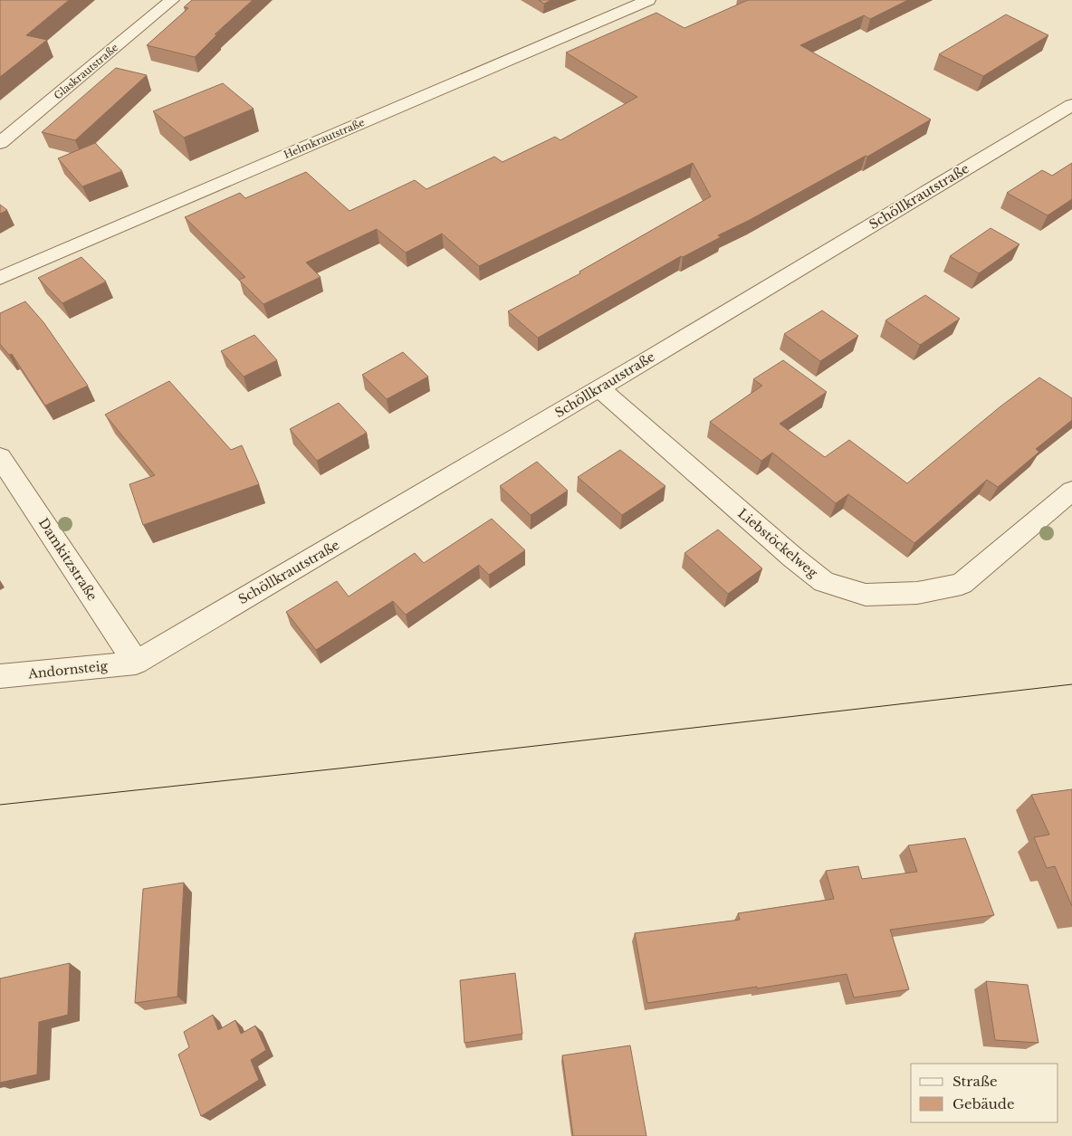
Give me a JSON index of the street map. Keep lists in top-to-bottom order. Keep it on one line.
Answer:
{"streets":{"street":["Glaskrautstraße","Helmkrautstraße","Schöllkrautstraße","Liebstöckelweg","Damkitzstraße","Andornsteig"]},"crossings":[["Schöllkrautstraße","Liebstöckelweg"],["Schöllkrautstraße","Damkitzstraße"],["Schöllkrautstraße","Andornsteig"],["Damkitzstraße","Andornsteig"]],"legend":["Straße","Gebäude"]}
